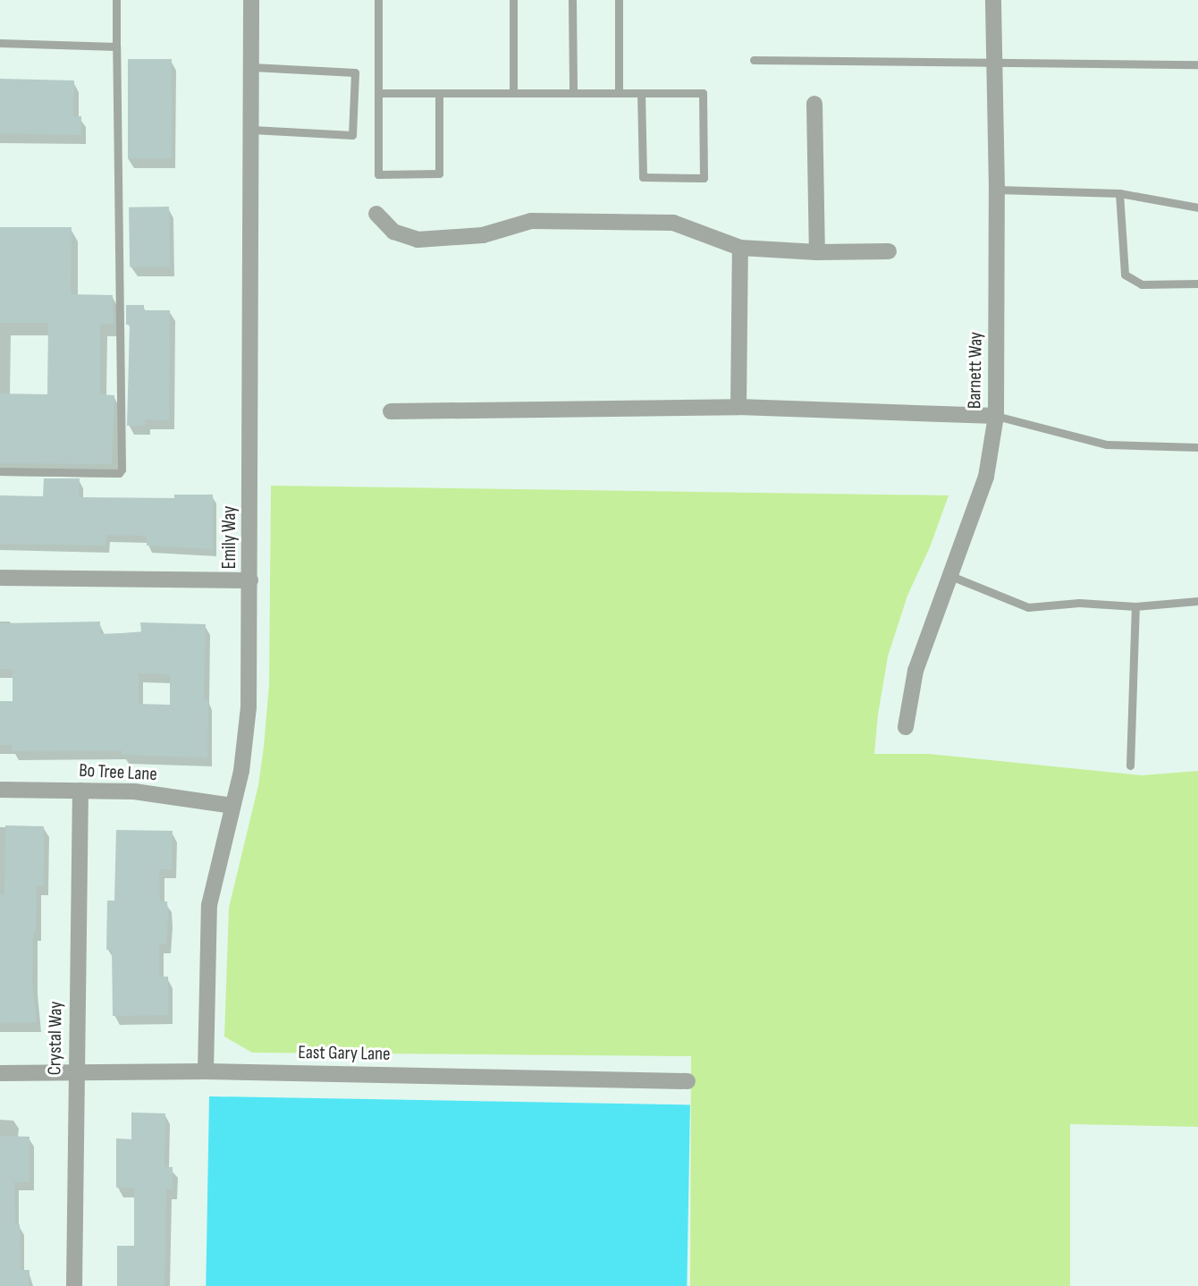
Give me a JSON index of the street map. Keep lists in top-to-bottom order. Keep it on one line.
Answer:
{"streets":{"street":["Barnett Way","Emily Way","Bo Tree Lane","Crystal Way","East Gary Lane"]},"crossings":[["Emily Way","Bo Tree Lane"],["Emily Way","East Gary Lane"],["Bo Tree Lane","Crystal Way"],["Crystal Way","East Gary Lane"]]}
